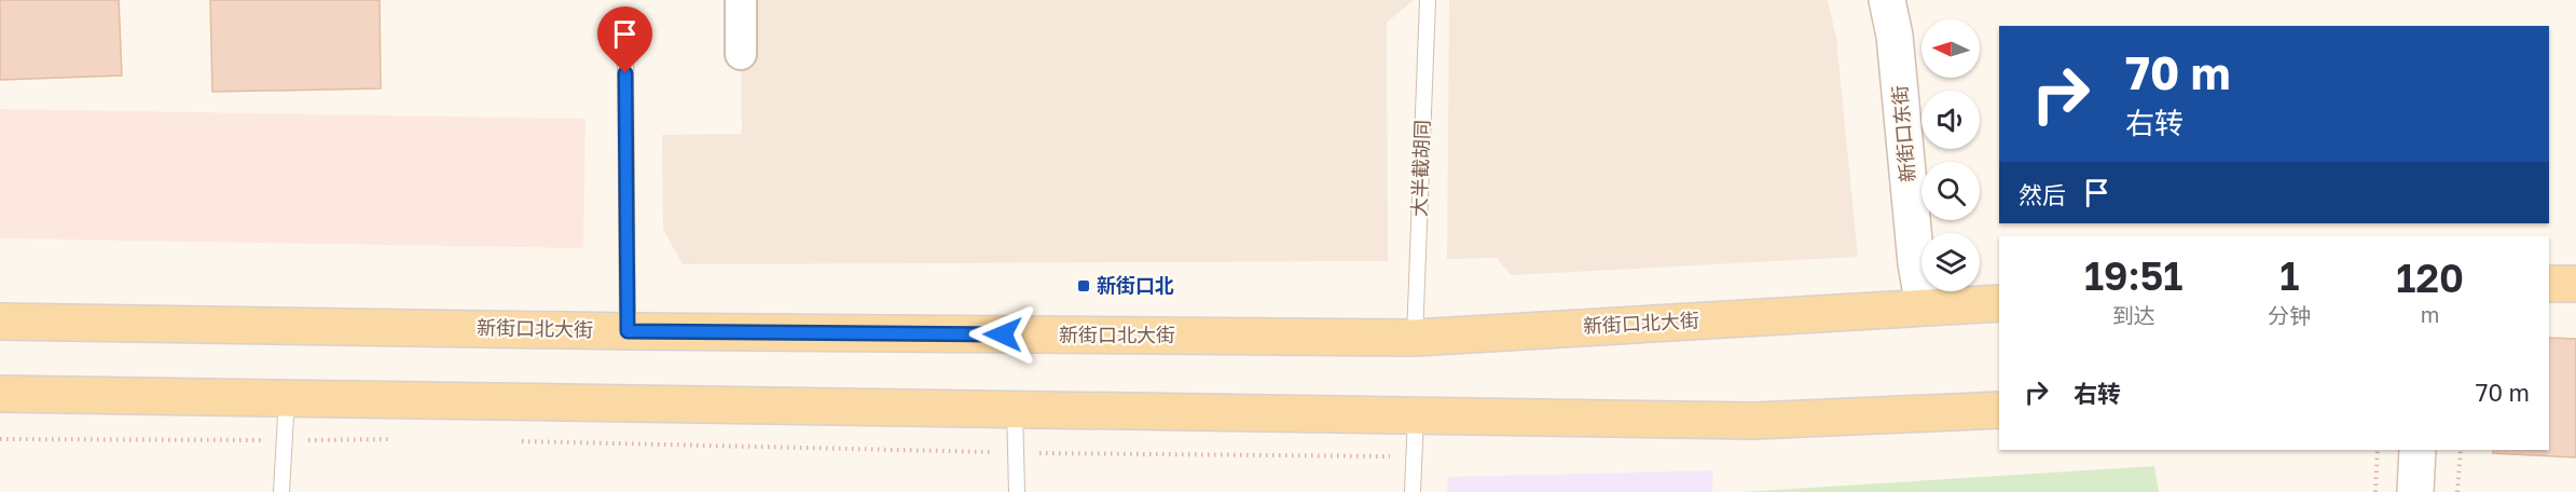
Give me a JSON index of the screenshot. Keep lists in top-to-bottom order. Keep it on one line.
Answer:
{"streets":{"main road":["新街口北大街"],"street":["新街口东街"],"lane":["大半截胡同"]},"crossings":[["新街口东街","新街口北大街"],["大半截胡同","新街口北大街"]],"places":{"transit":["新街口北"]},"north":"left","page":{"turn":["70 m","右转"],"then":"然后","eta":["19:51","到达","1","分钟","120","m"],"list":[{"name":"右转","value":"70 m"}]}}
